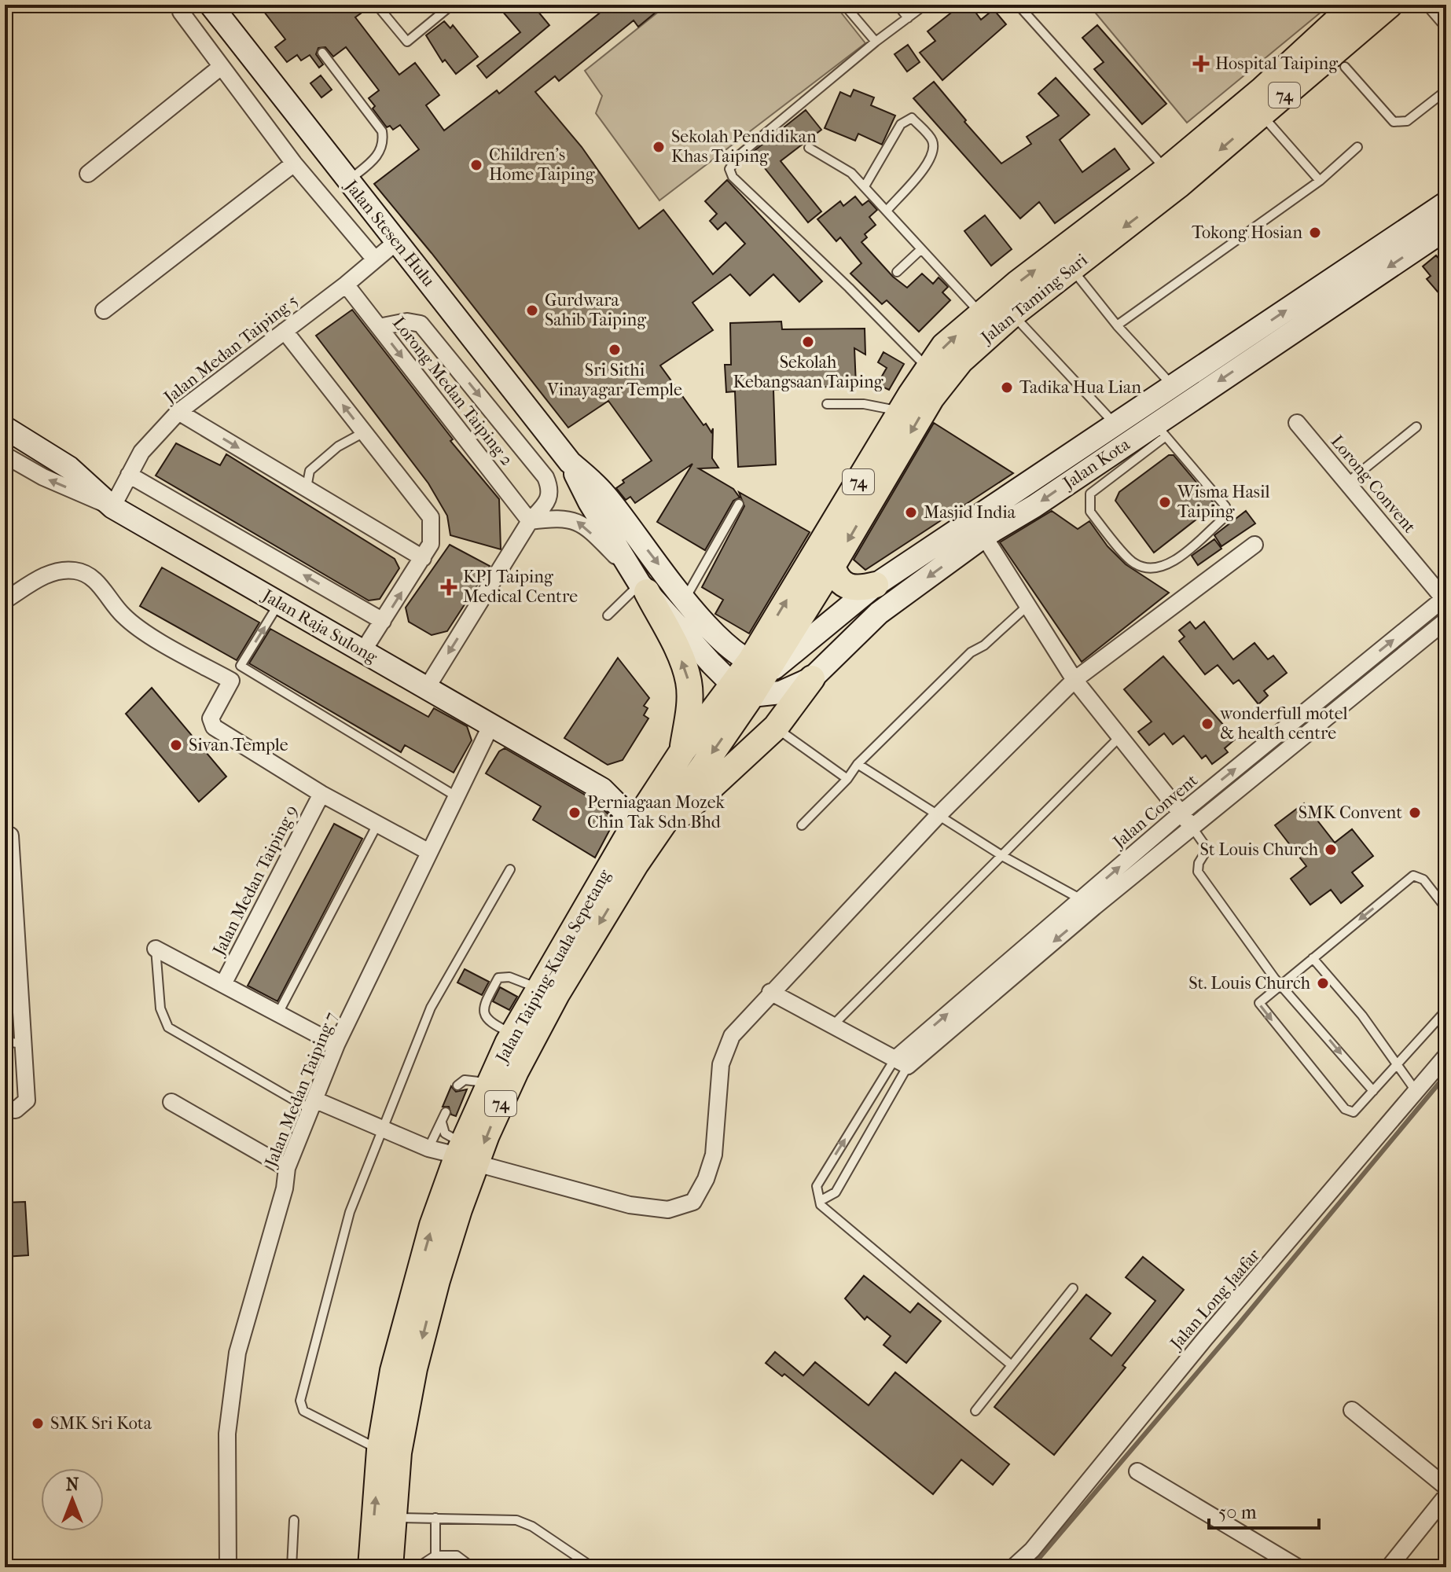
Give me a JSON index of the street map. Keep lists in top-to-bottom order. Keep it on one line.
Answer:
{"streets":{"main road":["74","Jalan Stesen Hulu","Jalan Taming Sari","Jalan Kota","Jalan Raja Sulong","Jalan Taiping-Kuala Sepetang"],"street":["Jalan Medan Taiping 5","Lorong Medan Taiping 2","Lorong Convent","Jalan Convent","Jalan Medan Taiping 9","Jalan Medan Taiping 7","Jalan Long Jaafar"]},"crossings":[["74","Jalan Stesen Hulu"],["74","Jalan Taming Sari"],["74","Jalan Kota"],["74","Jalan Taiping-Kuala Sepetang"],["Jalan Stesen Hulu","Jalan Taming Sari"],["Jalan Stesen Hulu","Jalan Medan Taiping 5"],["Jalan Stesen Hulu","Jalan Kota"],["Jalan Stesen Hulu","Jalan Taiping-Kuala Sepetang"],["Jalan Taming Sari","Jalan Kota"],["Jalan Medan Taiping 5","Lorong Medan Taiping 2"],["Jalan Medan Taiping 5","Jalan Raja Sulong"],["Jalan Kota","Jalan Taiping-Kuala Sepetang"],["Lorong Convent","Jalan Convent"],["Jalan Raja Sulong","Jalan Taiping-Kuala Sepetang"],["Jalan Raja Sulong","Jalan Medan Taiping 7"]],"places":{"health":["Hospital Taiping","KPJ Taiping Medical Centre"],"other":["Sekolah Pendidikan Khas Taiping","Children's Home Taiping","Tokong Hosian","Gurdwara Sahib Taiping","Sekolah Kebangsaan Taiping","Sri Sithi Vinayagar Temple","Tadika Hua Lian","Wisma Hasil Taiping","Masjid India","wonderfull motel & health centre","Sivan Temple","Perniagaan Mozek Chin Tak Sdn Bhd","SMK Convent","St Louis Church","St. Louis Church","SMK Sri Kota"]},"scale_bar":"50 m","north":"top"}
